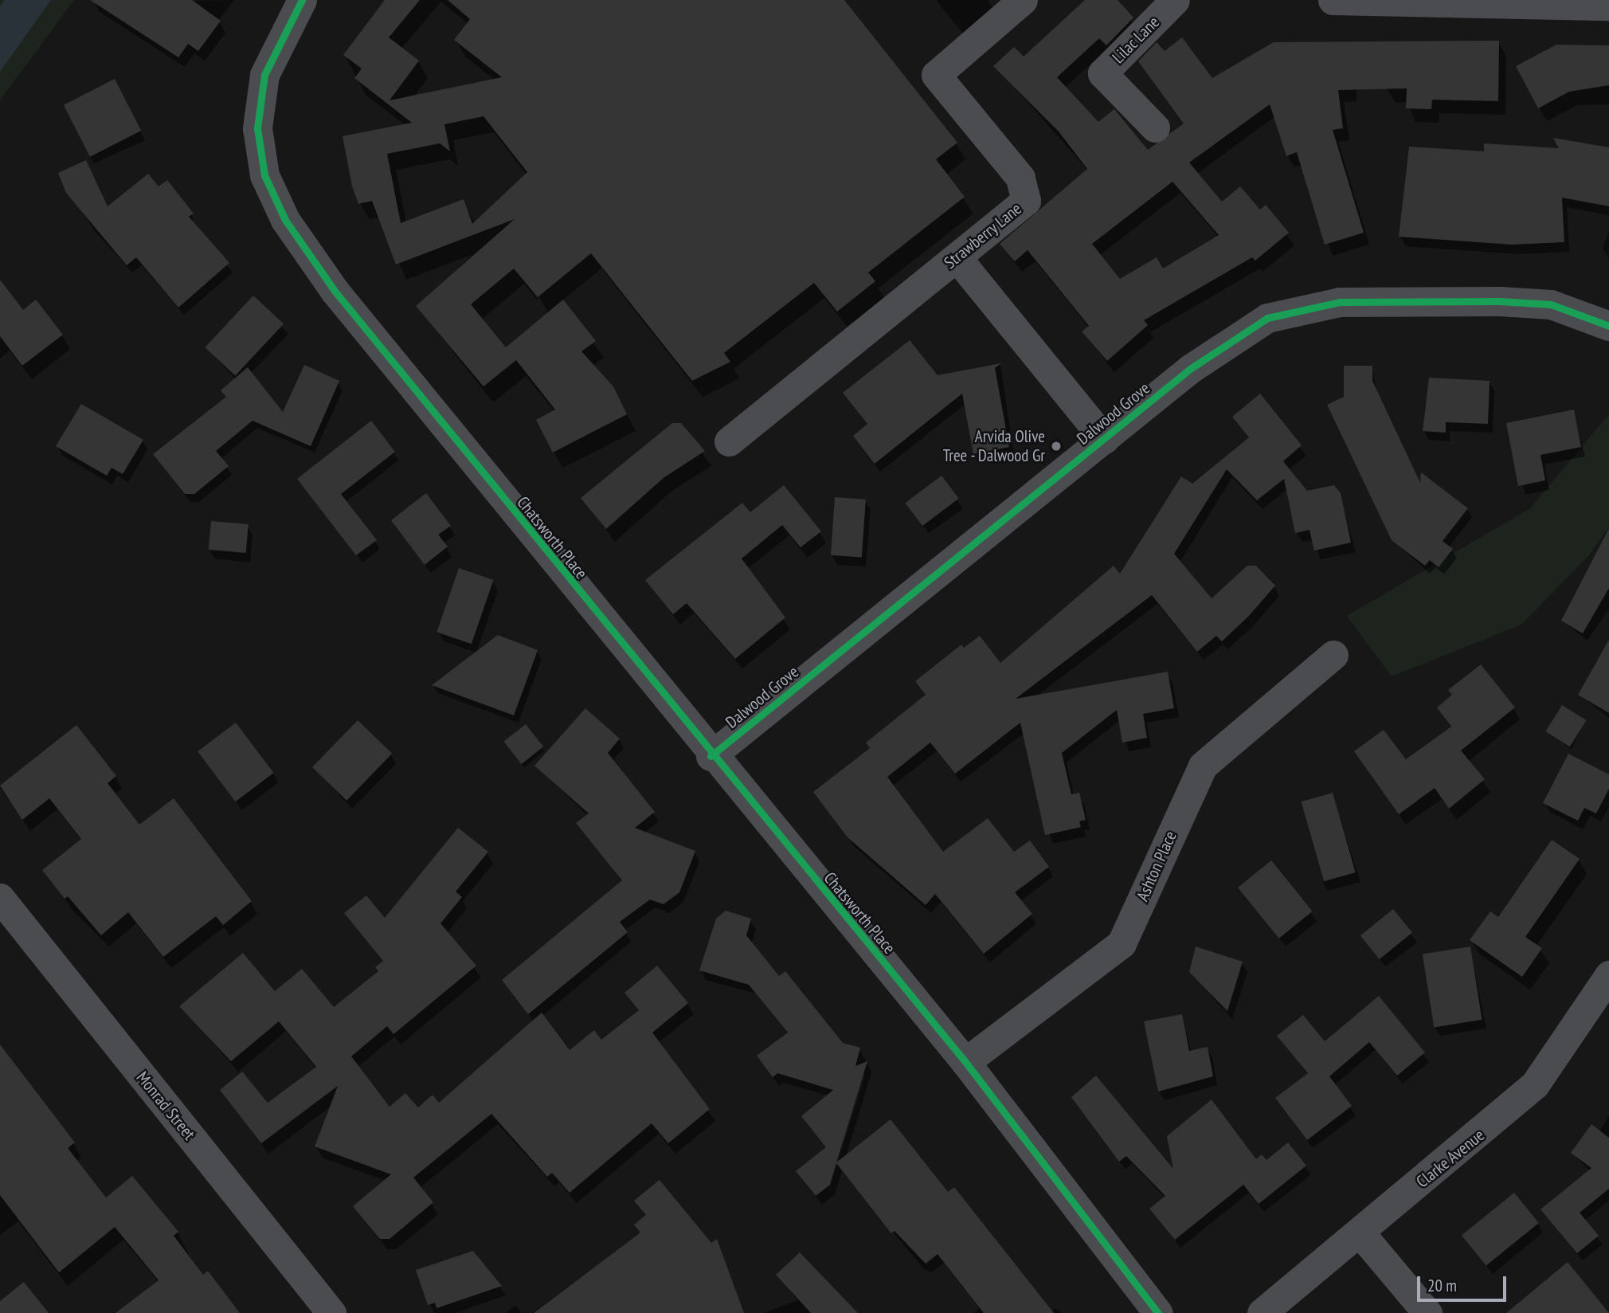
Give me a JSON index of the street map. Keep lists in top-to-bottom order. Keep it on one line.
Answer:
{"streets":{"street":["Lilac Lane","Strawberry Lane","Dalwood Grove","Chatsworth Place","Ashton Place","Monrad Street","Clarke Avenue"]},"crossings":[["Dalwood Grove","Chatsworth Place"],["Chatsworth Place","Ashton Place"]],"places":["Arvida Olive Tree - Dalwood Gr"],"scale_bar":"20 m"}
